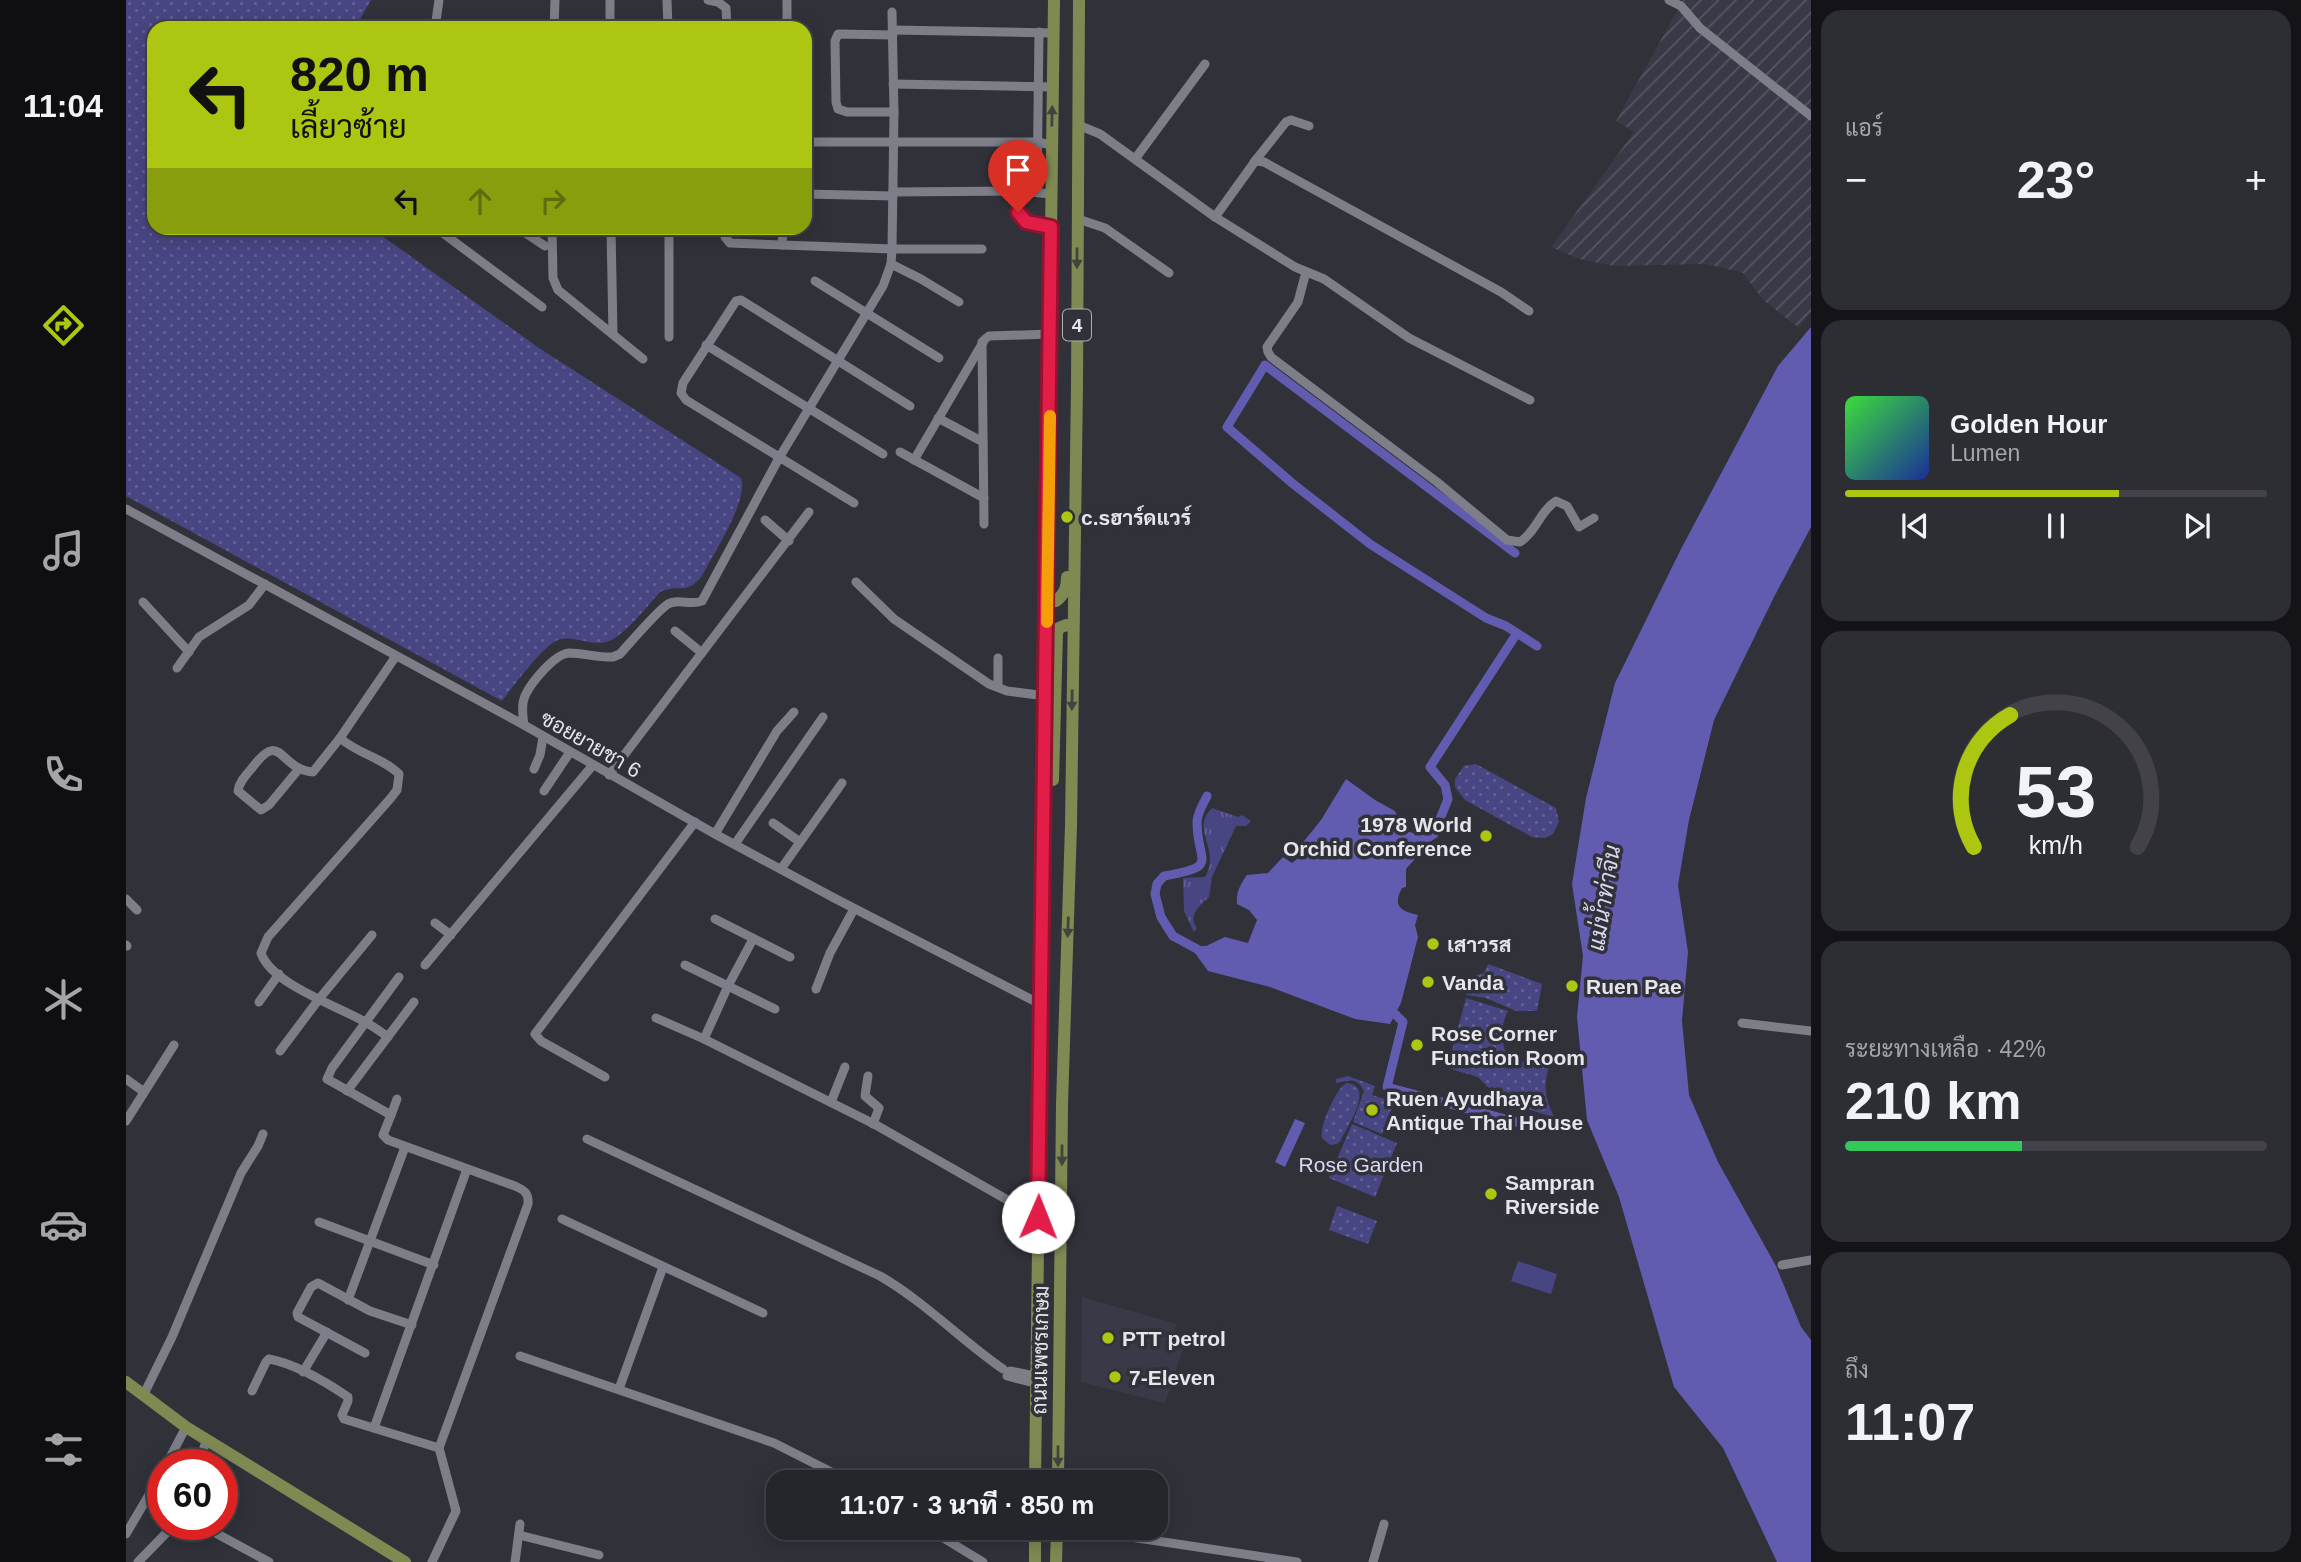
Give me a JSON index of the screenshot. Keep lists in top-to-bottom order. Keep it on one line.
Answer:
{"streets":{"main road":["4","ถนนเพชรเกษม"],"street":["ซอยยายชา 6"]},"crossings":[["ซอยยายชา 6","ถนนเพชรเกษม"]],"water":["แม่น้ำท่าจีน"],"parks":["Rose Garden"],"places":["c.sฮาร์ดแวร์","1978 World Orchid Conference","เสาวรส","Vanda","Ruen Pae","Rose Corner Function Room","Ruen Ayudhaya Antique Thai House","Sampran Riverside","PTT petrol","7-Eleven"],"page":{"tabs":"11:04","tile":["แอร์",["ระยะทางเหลือ · 42%","210 km"],["ถึง","11:07"]],"turn":["820 m","เลี้ยวซ้าย"],"heat":["−","23°","+"],"song":["Golden Hour","Lumen"],"limit":"60","trip":"11:07 · 3 นาที · 850 m","gauge":["53","km/h"]}}
